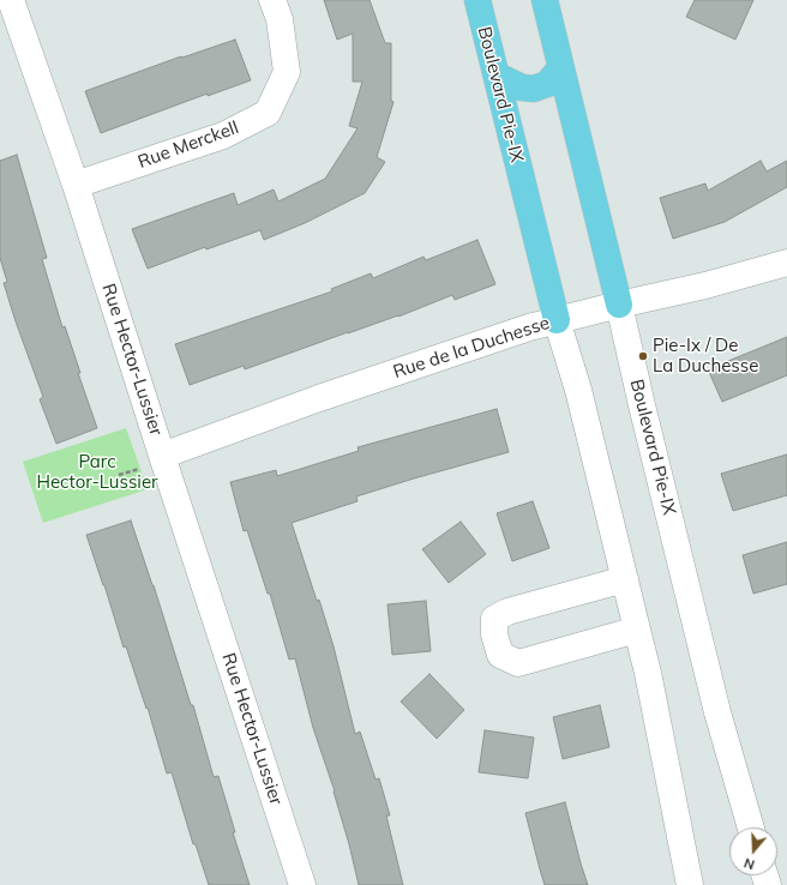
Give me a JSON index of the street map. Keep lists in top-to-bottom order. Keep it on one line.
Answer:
{"streets":{"highway":["Boulevard Pie-IX"],"street":["Rue Merckell","Rue de la Duchesse","Rue Hector-Lussier"]},"crossings":[["Boulevard Pie-IX","Rue de la Duchesse"],["Rue Merckell","Rue Hector-Lussier"],["Rue de la Duchesse","Rue Hector-Lussier"]],"parks":["Parc Hector-Lussier"],"places":["Pie-Ix / De La Duchesse"],"north":"bottom"}
